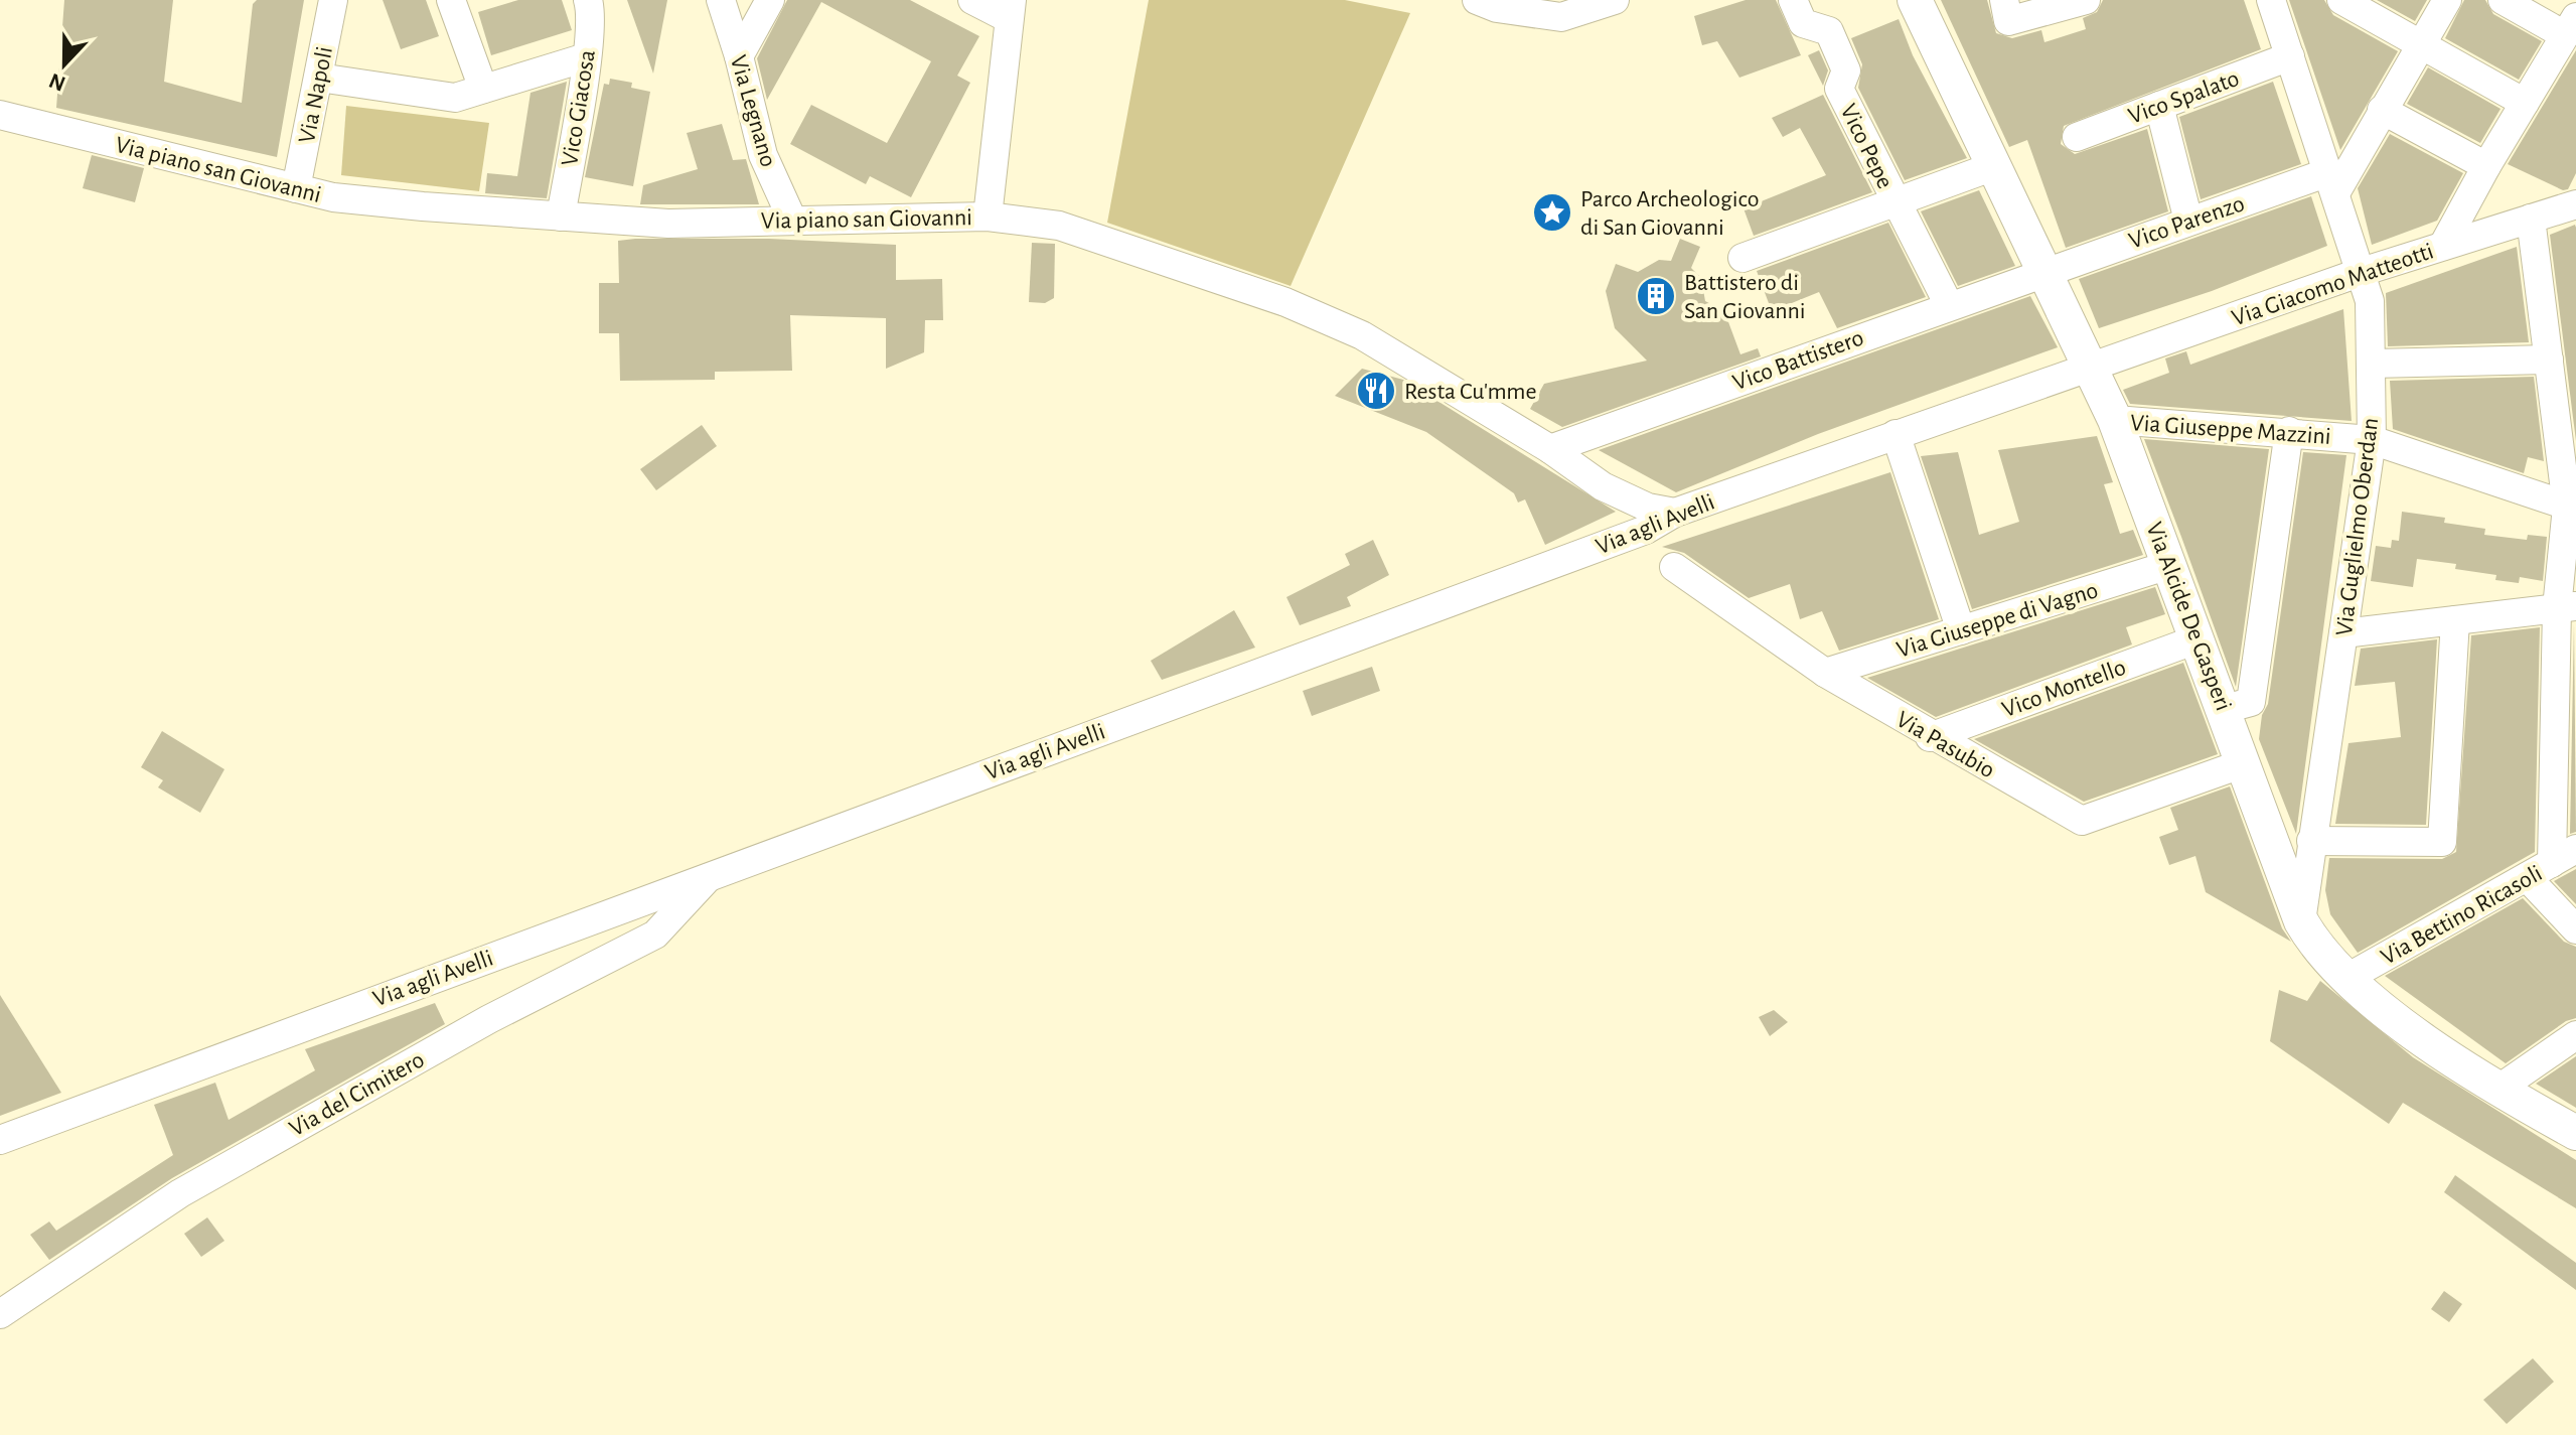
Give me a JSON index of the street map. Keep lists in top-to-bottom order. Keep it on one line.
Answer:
{"streets":{"street":["Via Napoli","Vico Spalato","Vico Giacosa","Via Legnano","Vico Pepe","Via piano san Giovanni","Vico Parenzo","Via Giacomo Matteotti","Vico Battistero","Via Giuseppe Mazzini","Via agli Avelli","Via Guglielmo Oberdan","Via Alcide De Gasperi","Via Giuseppe di Vagno","Vico Montello","Via Pasubio","Via Bettino Ricasoli","Via del Cimitero"]},"crossings":[["Via Napoli","Via piano san Giovanni"],["Vico Spalato","Via Guglielmo Oberdan"],["Vico Giacosa","Via piano san Giovanni"],["Via Legnano","Via piano san Giovanni"],["Vico Pepe","Vico Battistero"],["Via piano san Giovanni","Vico Battistero"],["Via piano san Giovanni","Via agli Avelli"],["Vico Parenzo","Vico Battistero"],["Vico Parenzo","Via Guglielmo Oberdan"],["Vico Parenzo","Via Alcide De Gasperi"],["Via Giacomo Matteotti","Via agli Avelli"],["Via Giacomo Matteotti","Via Guglielmo Oberdan"],["Via Giacomo Matteotti","Via Alcide De Gasperi"],["Vico Battistero","Via Alcide De Gasperi"],["Via Giuseppe Mazzini","Via Guglielmo Oberdan"],["Via Giuseppe Mazzini","Via Alcide De Gasperi"],["Via agli Avelli","Via Alcide De Gasperi"],["Via agli Avelli","Via del Cimitero"],["Via Guglielmo Oberdan","Via Alcide De Gasperi"],["Via Alcide De Gasperi","Via Giuseppe di Vagno"],["Via Alcide De Gasperi","Vico Montello"],["Via Alcide De Gasperi","Via Pasubio"],["Via Alcide De Gasperi","Via Bettino Ricasoli"],["Via Giuseppe di Vagno","Via Pasubio"],["Vico Montello","Via Pasubio"]],"places":{"place":["Parco Archeologico di San Giovanni"],"building":["Battistero di San Giovanni"],"restaurant":["Resta Cu'mme"]},"north":"bottom"}
